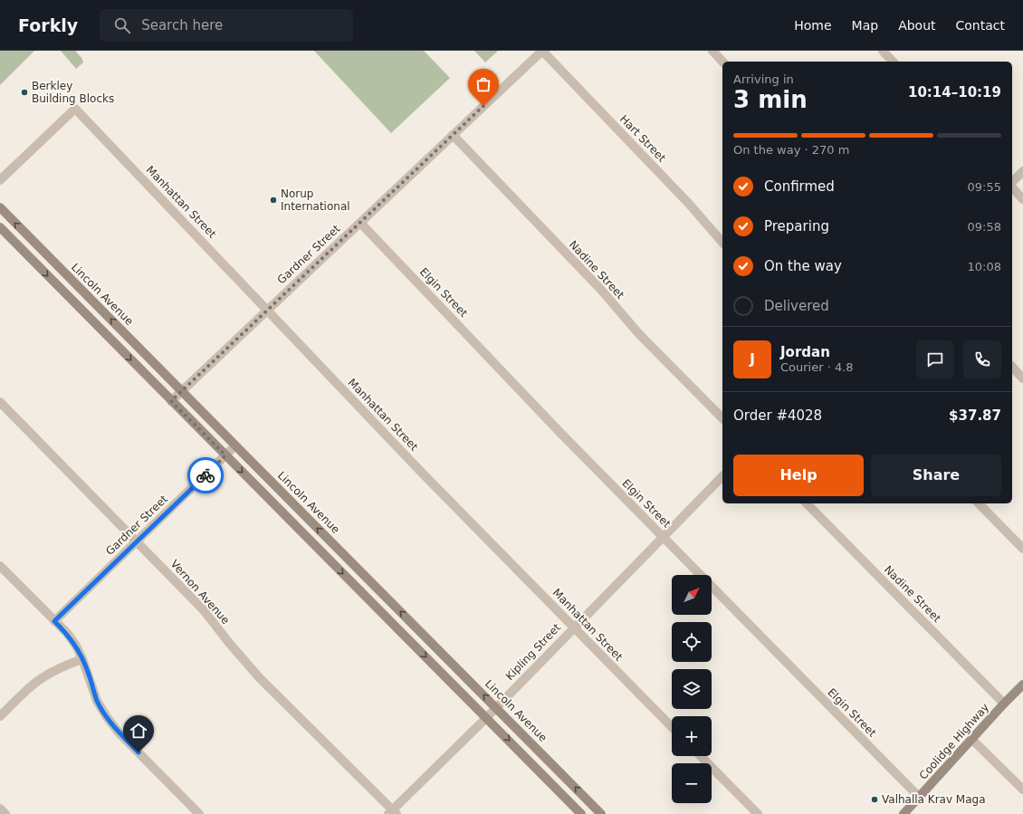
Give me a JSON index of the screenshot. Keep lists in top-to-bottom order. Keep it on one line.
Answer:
{"streets":{"street":["Hart Street","Manhattan Street","Gardner Street","Nadine Street","Elgin Street","Lincoln Avenue","Vernon Avenue","Kipling Street","Coolidge Highway"]},"crossings":[["Hart Street","Gardner Street"],["Manhattan Street","Gardner Street"],["Manhattan Street","Kipling Street"],["Gardner Street","Nadine Street"],["Gardner Street","Elgin Street"],["Gardner Street","Lincoln Avenue"],["Gardner Street","Vernon Avenue"],["Nadine Street","Coolidge Highway"],["Elgin Street","Kipling Street"],["Elgin Street","Coolidge Highway"],["Lincoln Avenue","Kipling Street"],["Vernon Avenue","Kipling Street"]],"places":["Berkley Building Blocks","Norup International","Valhalla Krav Maga"],"north":"top right","page":{"header":"Forkly","search":"Search here","nav":["Home","Map","About","Contact"],"heading":["3 min","Arriving in","10:14–10:19"],"panel":["Jordan","Courier · 4.8","Order #4028","$37.87"],"bar":"On the way · 270 m","list":[["Confirmed","09:55"],["Preparing","09:58"],["On the way","10:08"],"Delivered"],"round":"J","buttons":["Help","Share"],"map_buttons":["+","−"]}}
